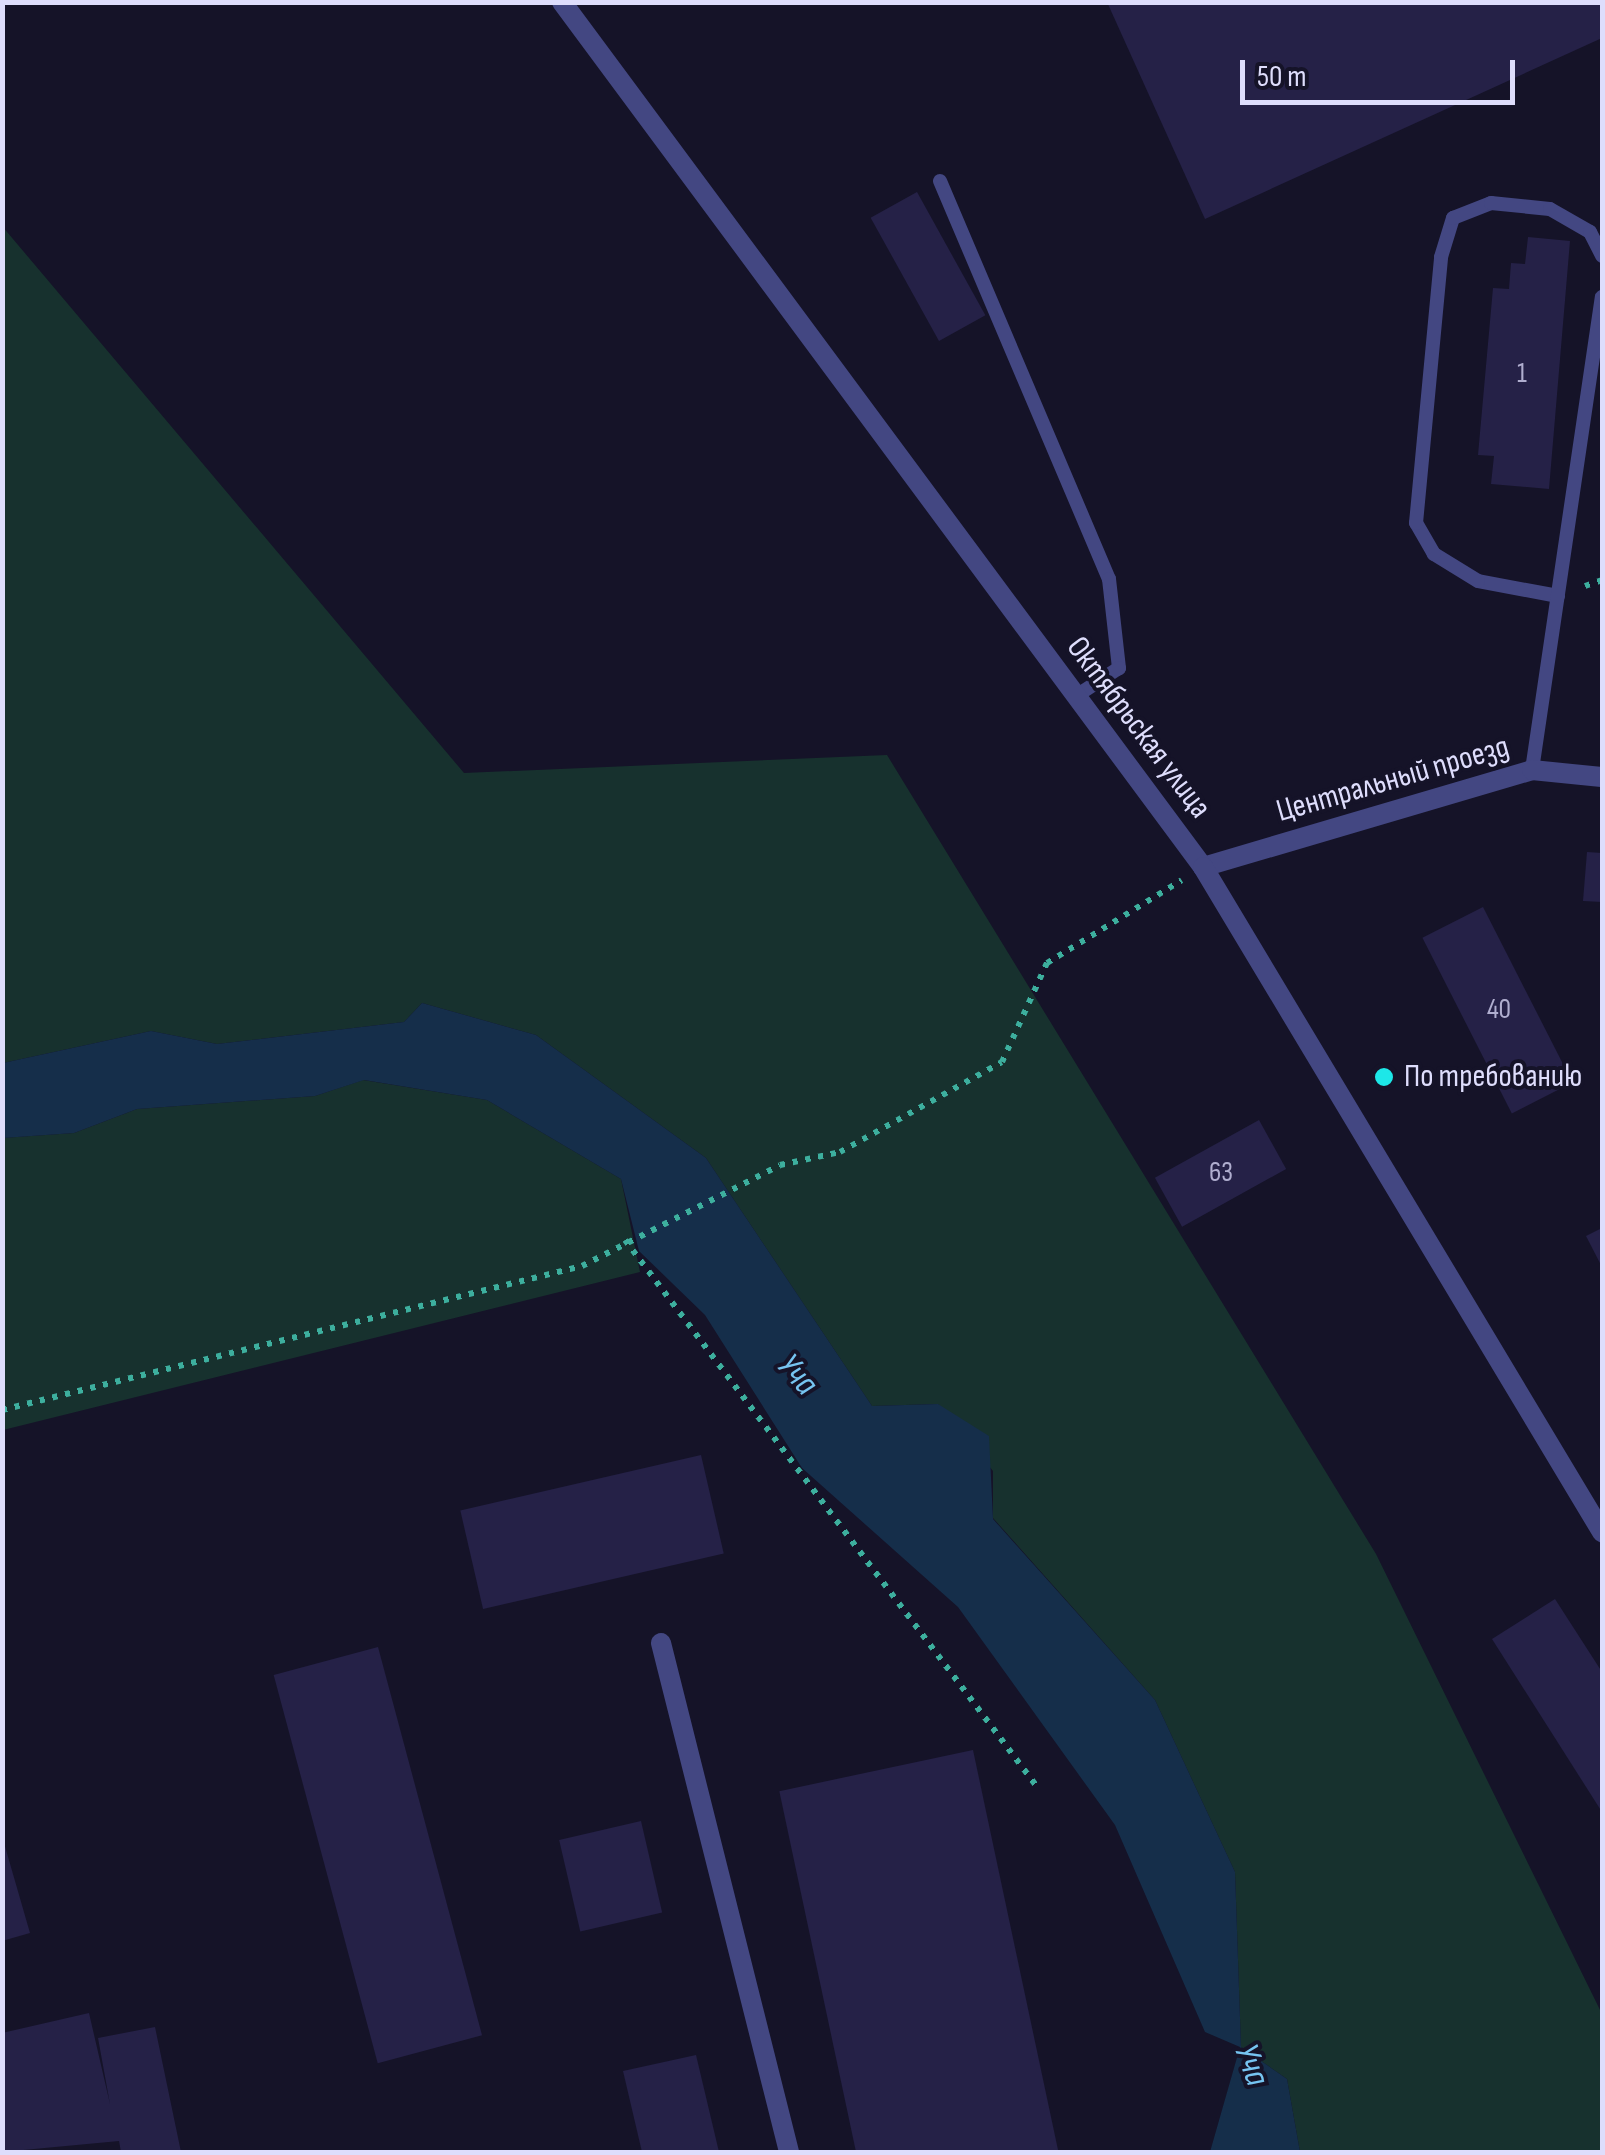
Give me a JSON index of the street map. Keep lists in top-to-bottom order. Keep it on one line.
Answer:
{"streets":{"street":["Октябрьская улица","Центральный проезд"]},"crossings":[["Октябрьская улица","Центральный проезд"]],"water":["Уча"],"places":["По требованию"],"house_numbers":["1","40","63"],"scale_bar":"50 m"}
